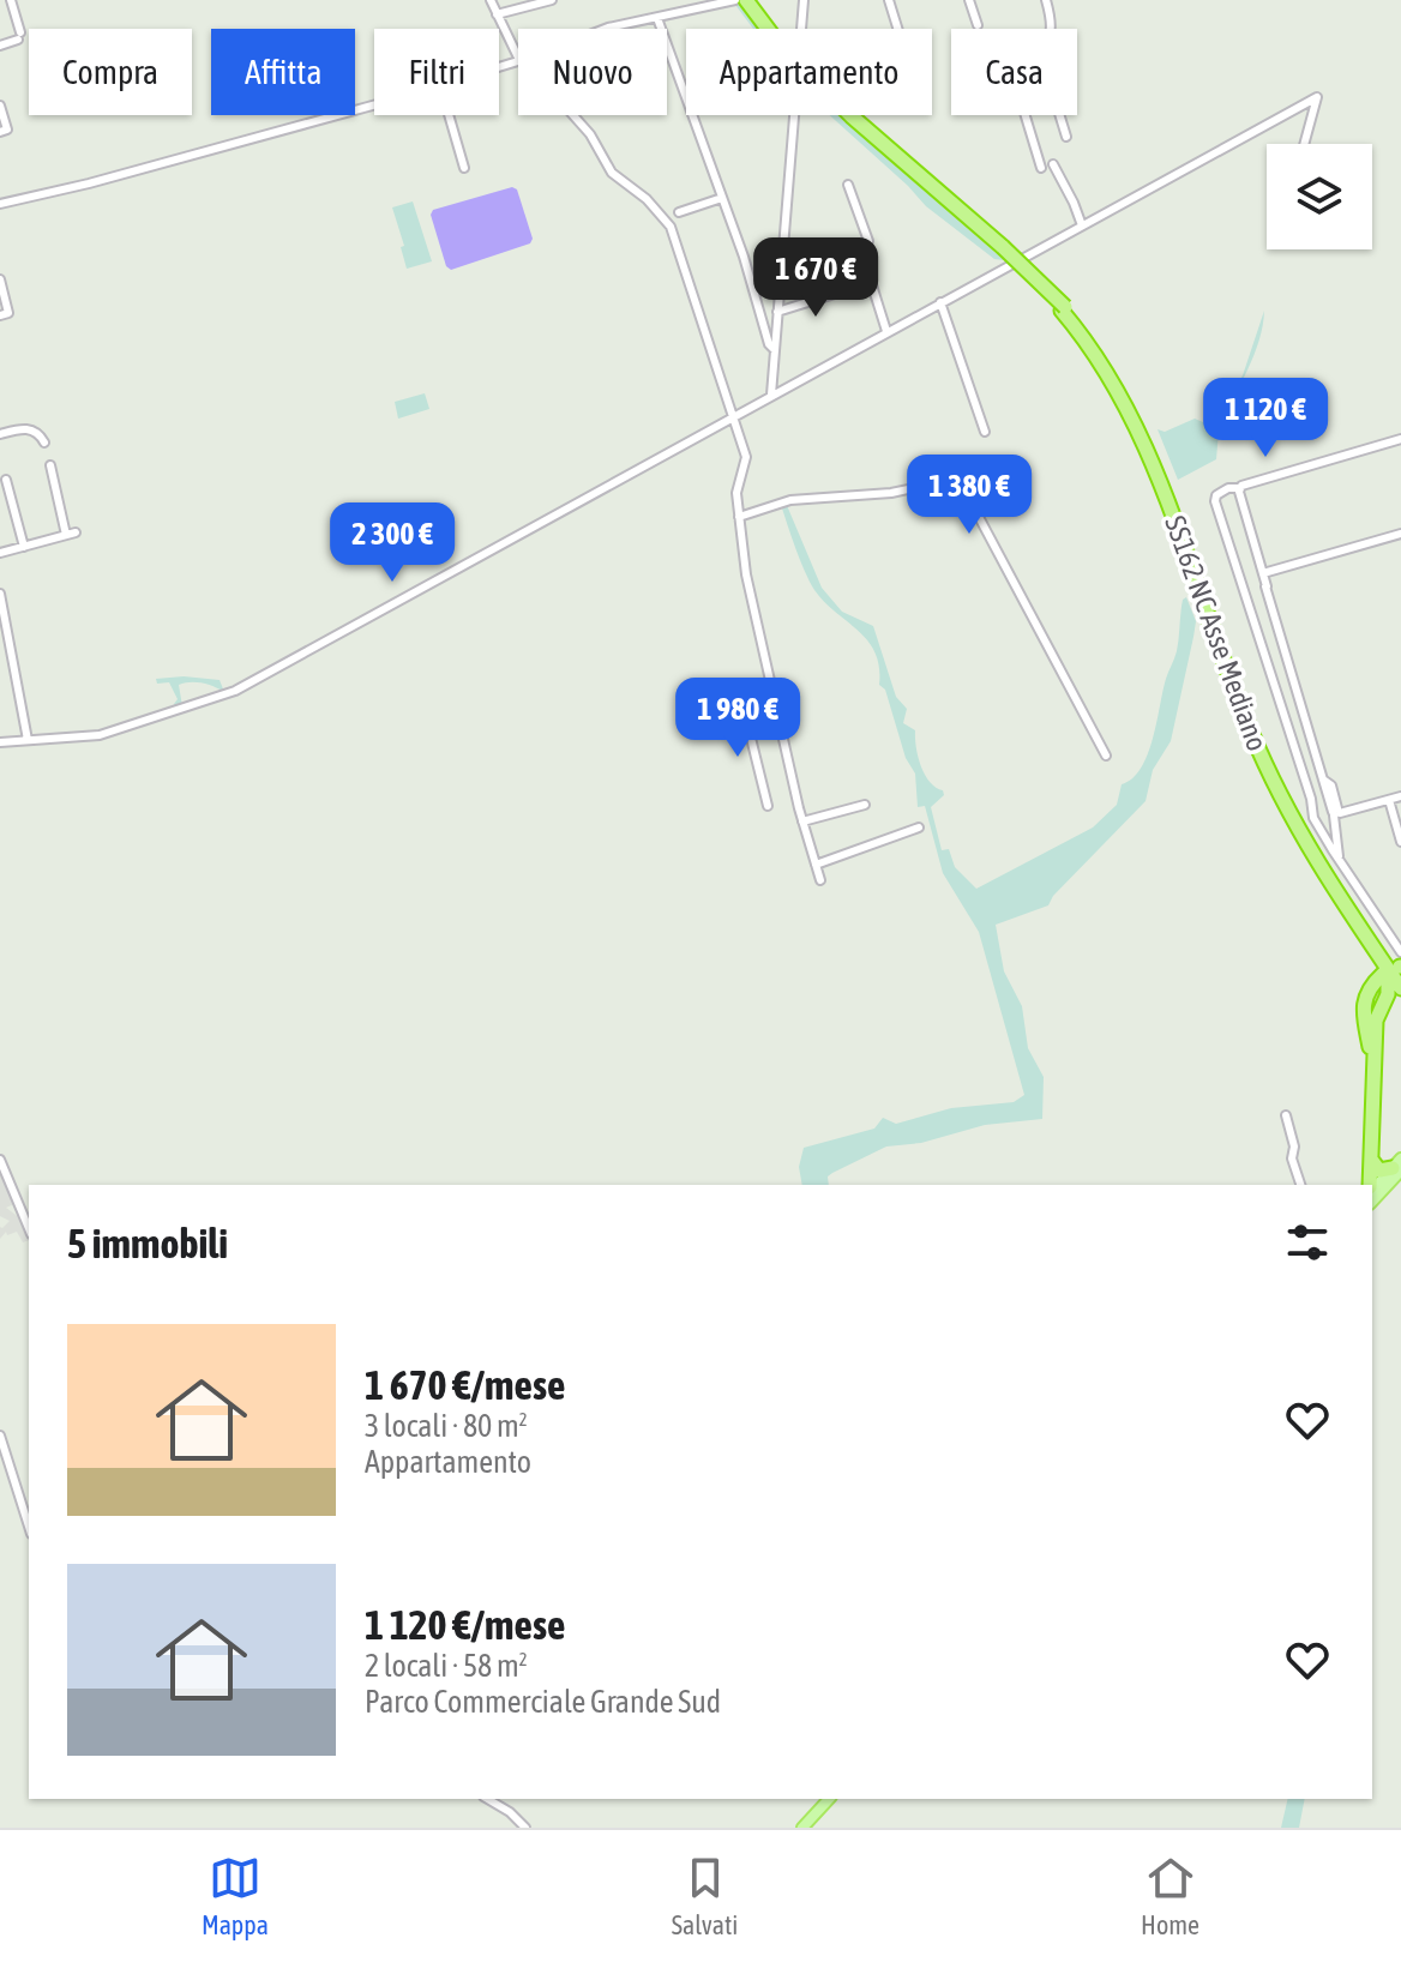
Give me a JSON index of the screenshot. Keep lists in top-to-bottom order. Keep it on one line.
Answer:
{"streets":{"highway":["SS162 NC Asse Mediano"]},"page":{"chip":["Compra","Affitta","Filtri","Nuovo","Appartamento","Casa"],"price":["1 670 €","1 120 €","1 380 €","2 300 €","1 980 €"],"heading":"5 immobili","list":[{"name":"1 670 €/mese","note":"3 locali · 80 m² · Appartamento"},{"name":"1 120 €/mese","note":"2 locali · 58 m² · Parco Commerciale Grande Sud"}],"tabs":["Mappa","Salvati","Home"]}}
